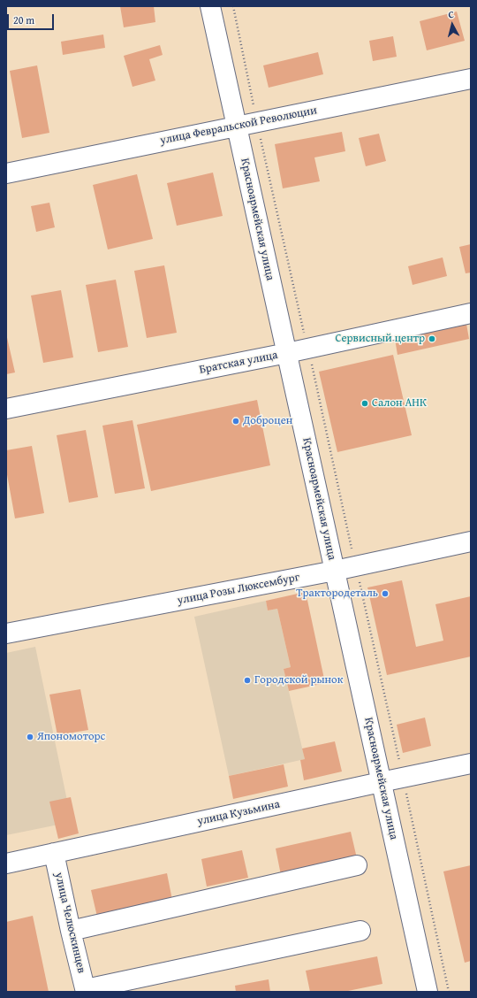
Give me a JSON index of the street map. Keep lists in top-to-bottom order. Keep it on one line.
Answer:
{"streets":{"street":["улица Февральской Революции","Красноармейская улица","Братская улица","улица Розы Люксембург","улица Кузьмина","улица Челюскинцев"]},"crossings":[["улица Февральской Революции","Красноармейская улица"],["Красноармейская улица","Братская улица"],["Красноармейская улица","улица Розы Люксембург"],["Красноармейская улица","улица Кузьмина"],["улица Кузьмина","улица Челюскинцев"]],"places":["Сервисный центр","Салон АНК","Доброцен","Трактородеталь","Городской рынок","Япономоторс"],"scale_bar":"20 m","north":"top"}
